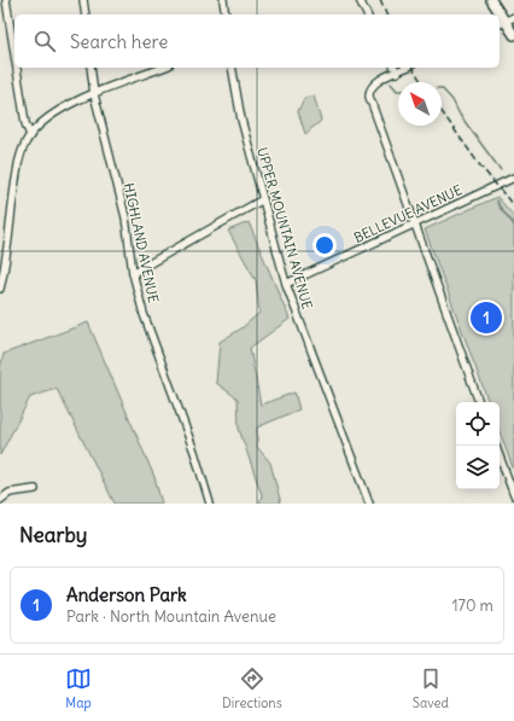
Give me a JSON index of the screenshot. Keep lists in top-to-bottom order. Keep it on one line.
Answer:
{"streets":{"street":["BELLEVUE AVENUE","UPPER MOUNTAIN AVENUE","HIGHLAND AVENUE"]},"crossings":[["BELLEVUE AVENUE","UPPER MOUNTAIN AVENUE"]],"north":"top left","page":{"search":"Search here","pins":"1","heading":"Nearby","list":[{"mark":"1","name":"Anderson Park","note":"Park · North Mountain Avenue","value":"170 m"}],"nav":["Map","Directions","Saved"]}}
